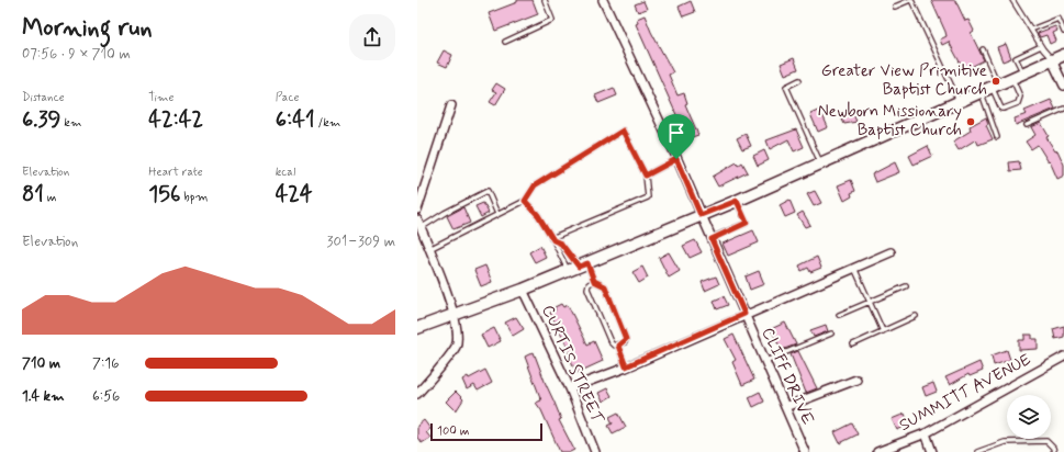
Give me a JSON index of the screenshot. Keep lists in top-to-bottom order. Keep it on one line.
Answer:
{"streets":{"street":["CURTIS STREET","CLIFF DRIVE","SUMMITT AVENUE"]},"places":["Greater View Primitive Baptist Church","Newborn Missionary Baptist Church"],"scale_bar":"100 m","page":{"heading":["Morning run","07:56 · 9 × 710 m"],"stats":[["Distance","6.39 km"],["Time","42:42"],["Pace","6:41 /km"],["Elevation","81 m"],["Heart rate","156 bpm"],["kcal","424"]],"chart":["Elevation","301–309 m"],"list":[{"name":"710 m","note":"7:16"},{"name":"1.4 km","note":"6:56"}],"scale":"100 m"}}
